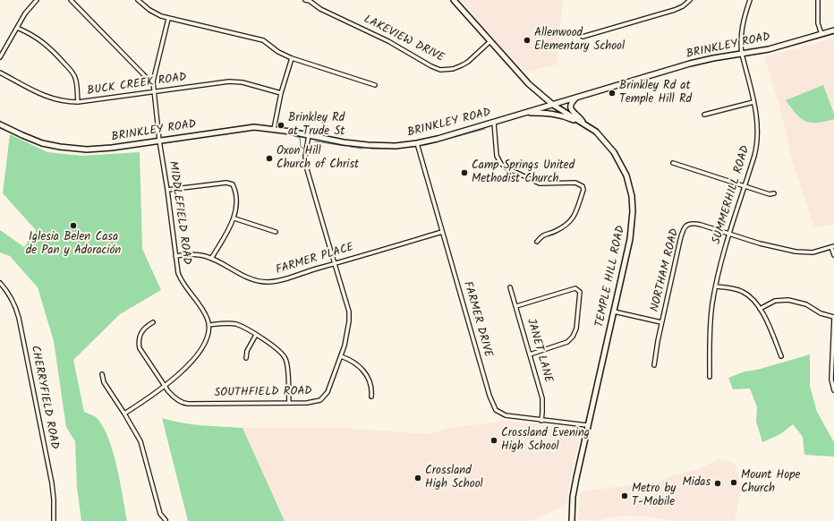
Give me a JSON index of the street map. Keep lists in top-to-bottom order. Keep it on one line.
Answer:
{"streets":{"main road":["BRINKLEY ROAD","TEMPLE HILL ROAD"],"street":["LAKEVIEW DRIVE","BUCK CREEK ROAD","SUMMERHILL ROAD","MIDDLEFIELD ROAD","FARMER PLACE","NORTHAM ROAD","FARMER DRIVE","JANET LANE","SOUTHFIELD ROAD","CHERRYFIELD ROAD"]},"crossings":[["LAKEVIEW DRIVE","TEMPLE HILL ROAD"],["BRINKLEY ROAD","SUMMERHILL ROAD"],["BRINKLEY ROAD","MIDDLEFIELD ROAD"],["BRINKLEY ROAD","TEMPLE HILL ROAD"],["BRINKLEY ROAD","FARMER DRIVE"],["BRINKLEY ROAD","SOUTHFIELD ROAD"],["BUCK CREEK ROAD","MIDDLEFIELD ROAD"],["SUMMERHILL ROAD","NORTHAM ROAD"],["MIDDLEFIELD ROAD","FARMER PLACE"],["FARMER PLACE","FARMER DRIVE"],["FARMER PLACE","SOUTHFIELD ROAD"],["TEMPLE HILL ROAD","FARMER DRIVE"],["FARMER DRIVE","JANET LANE"]],"places":["Allenwood Elementary School","Brinkley Rd at Temple Hill Rd","Brinkley Rd at Trude St","Oxon Hill Church of Christ","Camp Springs United Methodist Church","Iglesia Belen Casa de Pan y Adoración","Crossland Evening High School","Crossland High School","Mount Hope Church","Midas","Metro by T-Mobile"]}
